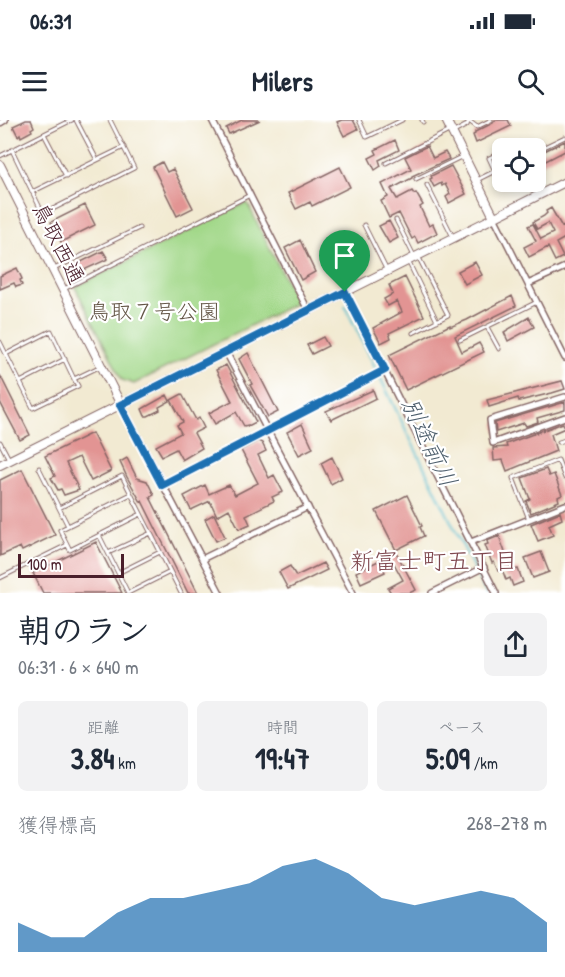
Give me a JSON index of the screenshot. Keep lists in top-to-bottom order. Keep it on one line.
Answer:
{"streets":{"main road":["鳥取西通"]},"districts":["新富士町五丁目"],"water":["別途前川"],"parks":["鳥取７号公園"],"scale_bar":"100 m","page":{"status":"06:31","header":"Milers","scale":"100 m","heading":["朝のラン","06:31 · 6 × 640 m"],"stats":[["距離","3.84 km"],["時間","19:47"],["ペース","5:09 /km"]],"chart":["獲得標高","268–278 m"]}}
